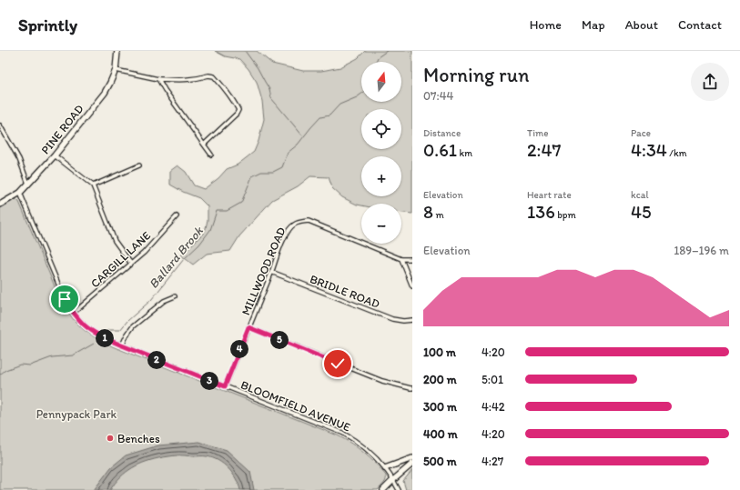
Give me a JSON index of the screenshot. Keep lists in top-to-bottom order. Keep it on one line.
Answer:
{"streets":{"street":["PINE ROAD","CARGILL LANE","MILLWOOD ROAD","BRIDLE ROAD","BLOOMFIELD AVENUE"]},"crossings":[["PINE ROAD","BLOOMFIELD AVENUE"],["CARGILL LANE","BLOOMFIELD AVENUE"],["MILLWOOD ROAD","BRIDLE ROAD"],["MILLWOOD ROAD","BLOOMFIELD AVENUE"]],"water":["Ballard Brook"],"parks":["Pennypack Park"],"places":["Benches"],"north":"top","page":{"header":"Sprintly","nav":["Home","Map","About","Contact"],"heading":["Morning run","07:44"],"map_buttons":["+","−"],"stats":[["Distance","0.61 km"],["Time","2:47"],["Pace","4:34 /km"],["Elevation","8 m"],["Heart rate","136 bpm"],["kcal","45"]],"chart":["Elevation","189–196 m"],"pins":["1","5","4","2","3"],"list":[{"name":"100 m","note":"4:20"},{"name":"200 m","note":"5:01"},{"name":"300 m","note":"4:42"},{"name":"400 m","note":"4:20"},{"name":"500 m","note":"4:27"}]}}
